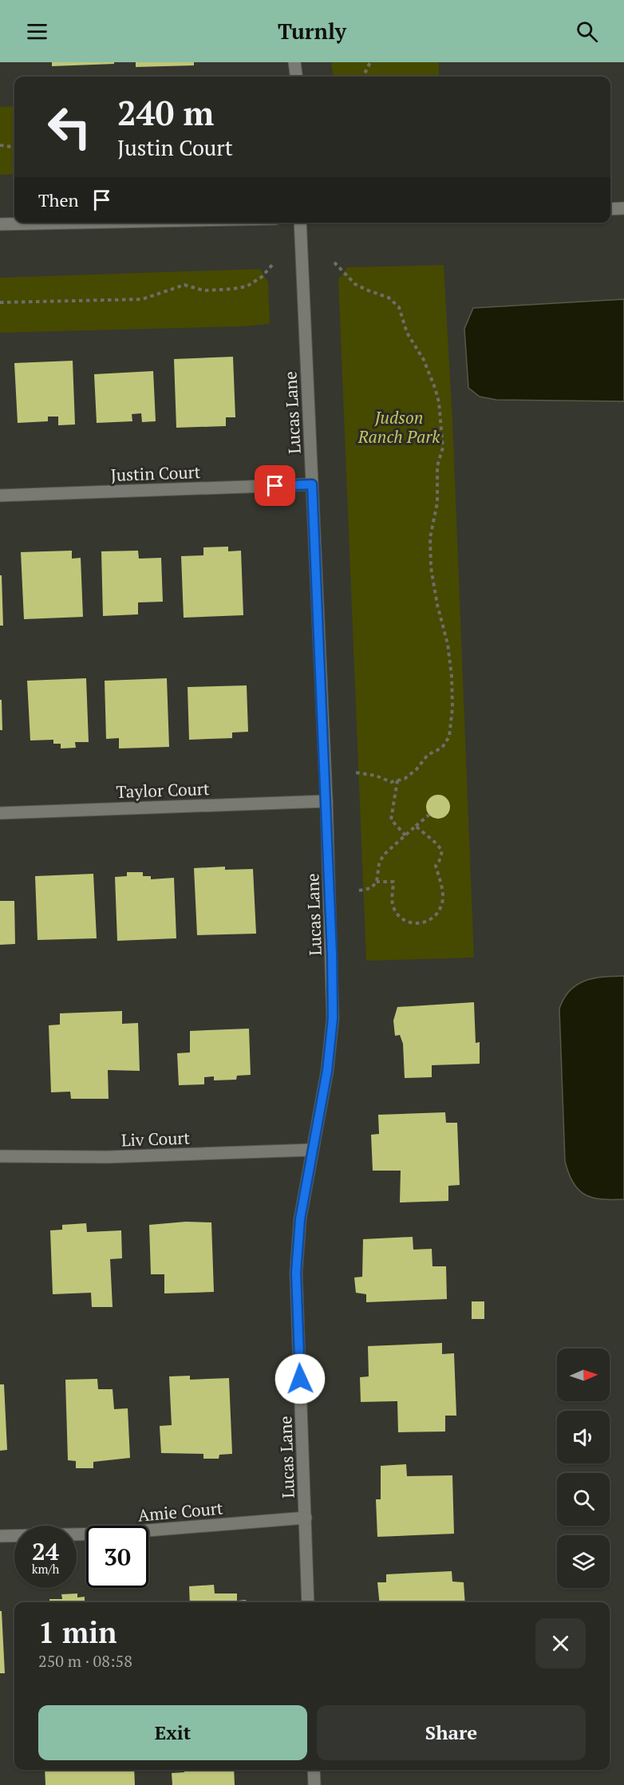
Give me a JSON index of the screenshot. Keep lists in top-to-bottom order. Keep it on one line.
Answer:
{"streets":{"street":["Lucas Lane","Justin Court","Taylor Court","Liv Court","Amie Court"]},"crossings":[["Lucas Lane","Justin Court"],["Lucas Lane","Taylor Court"],["Lucas Lane","Liv Court"],["Lucas Lane","Amie Court"]],"parks":["Judson Ranch Park"],"north":"right","page":{"header":"Turnly","turn":["240 m","Justin Court"],"then":"Then","speed":"24 km/h","limit":"30","heading":["1 min","250 m · 08:58"],"buttons":["Exit","Share"]}}
